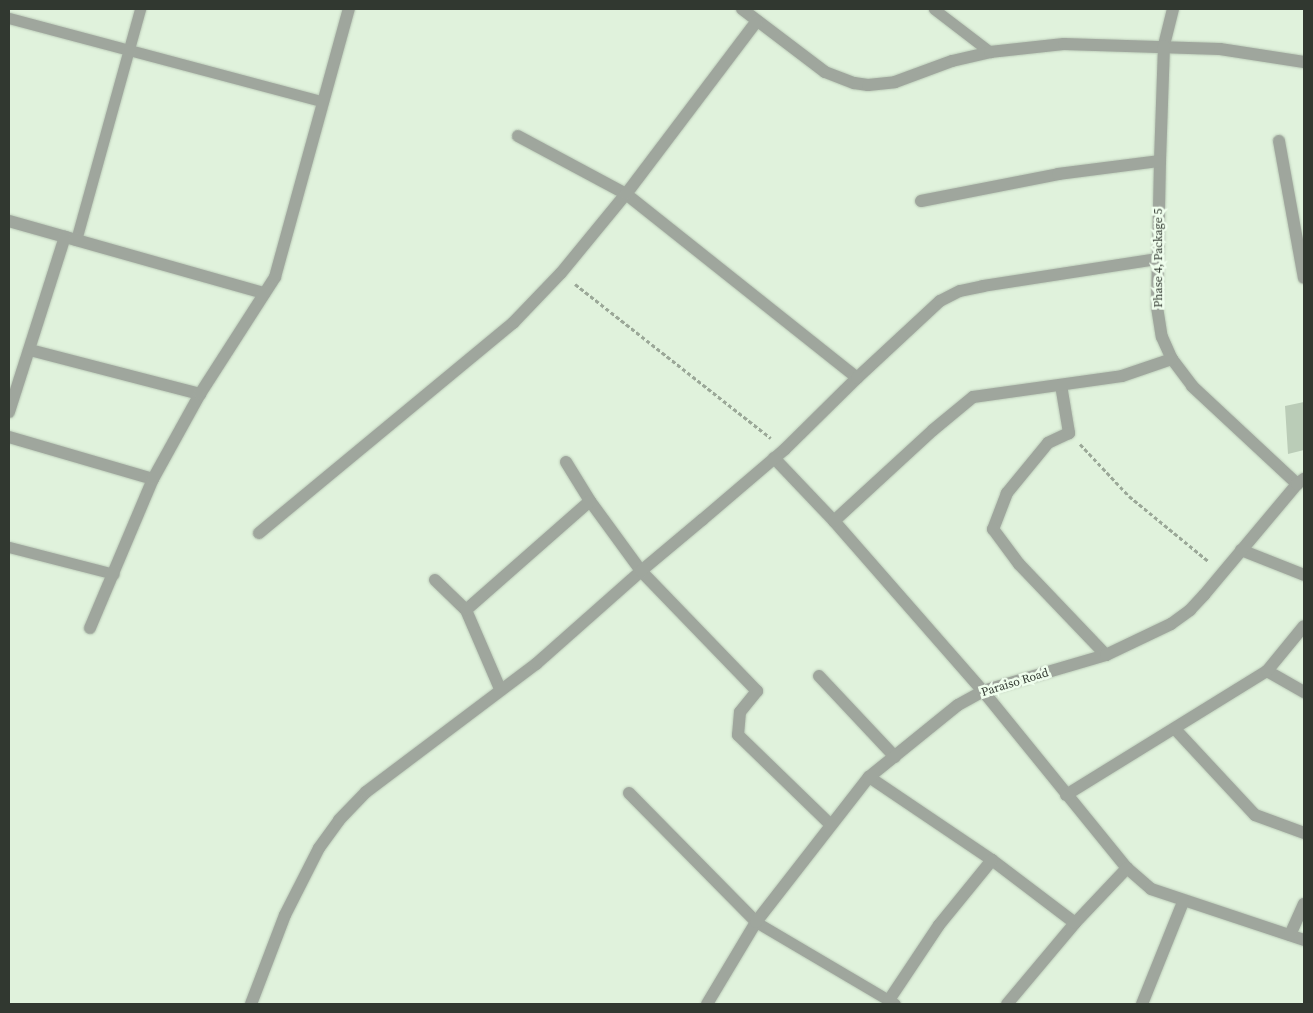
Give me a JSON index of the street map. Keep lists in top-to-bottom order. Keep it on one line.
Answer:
{"streets":{"street":["Phase 4, Package 5","Paraiso Road"]},"crossings":[["Phase 4, Package 5","Paraiso Road"]]}
